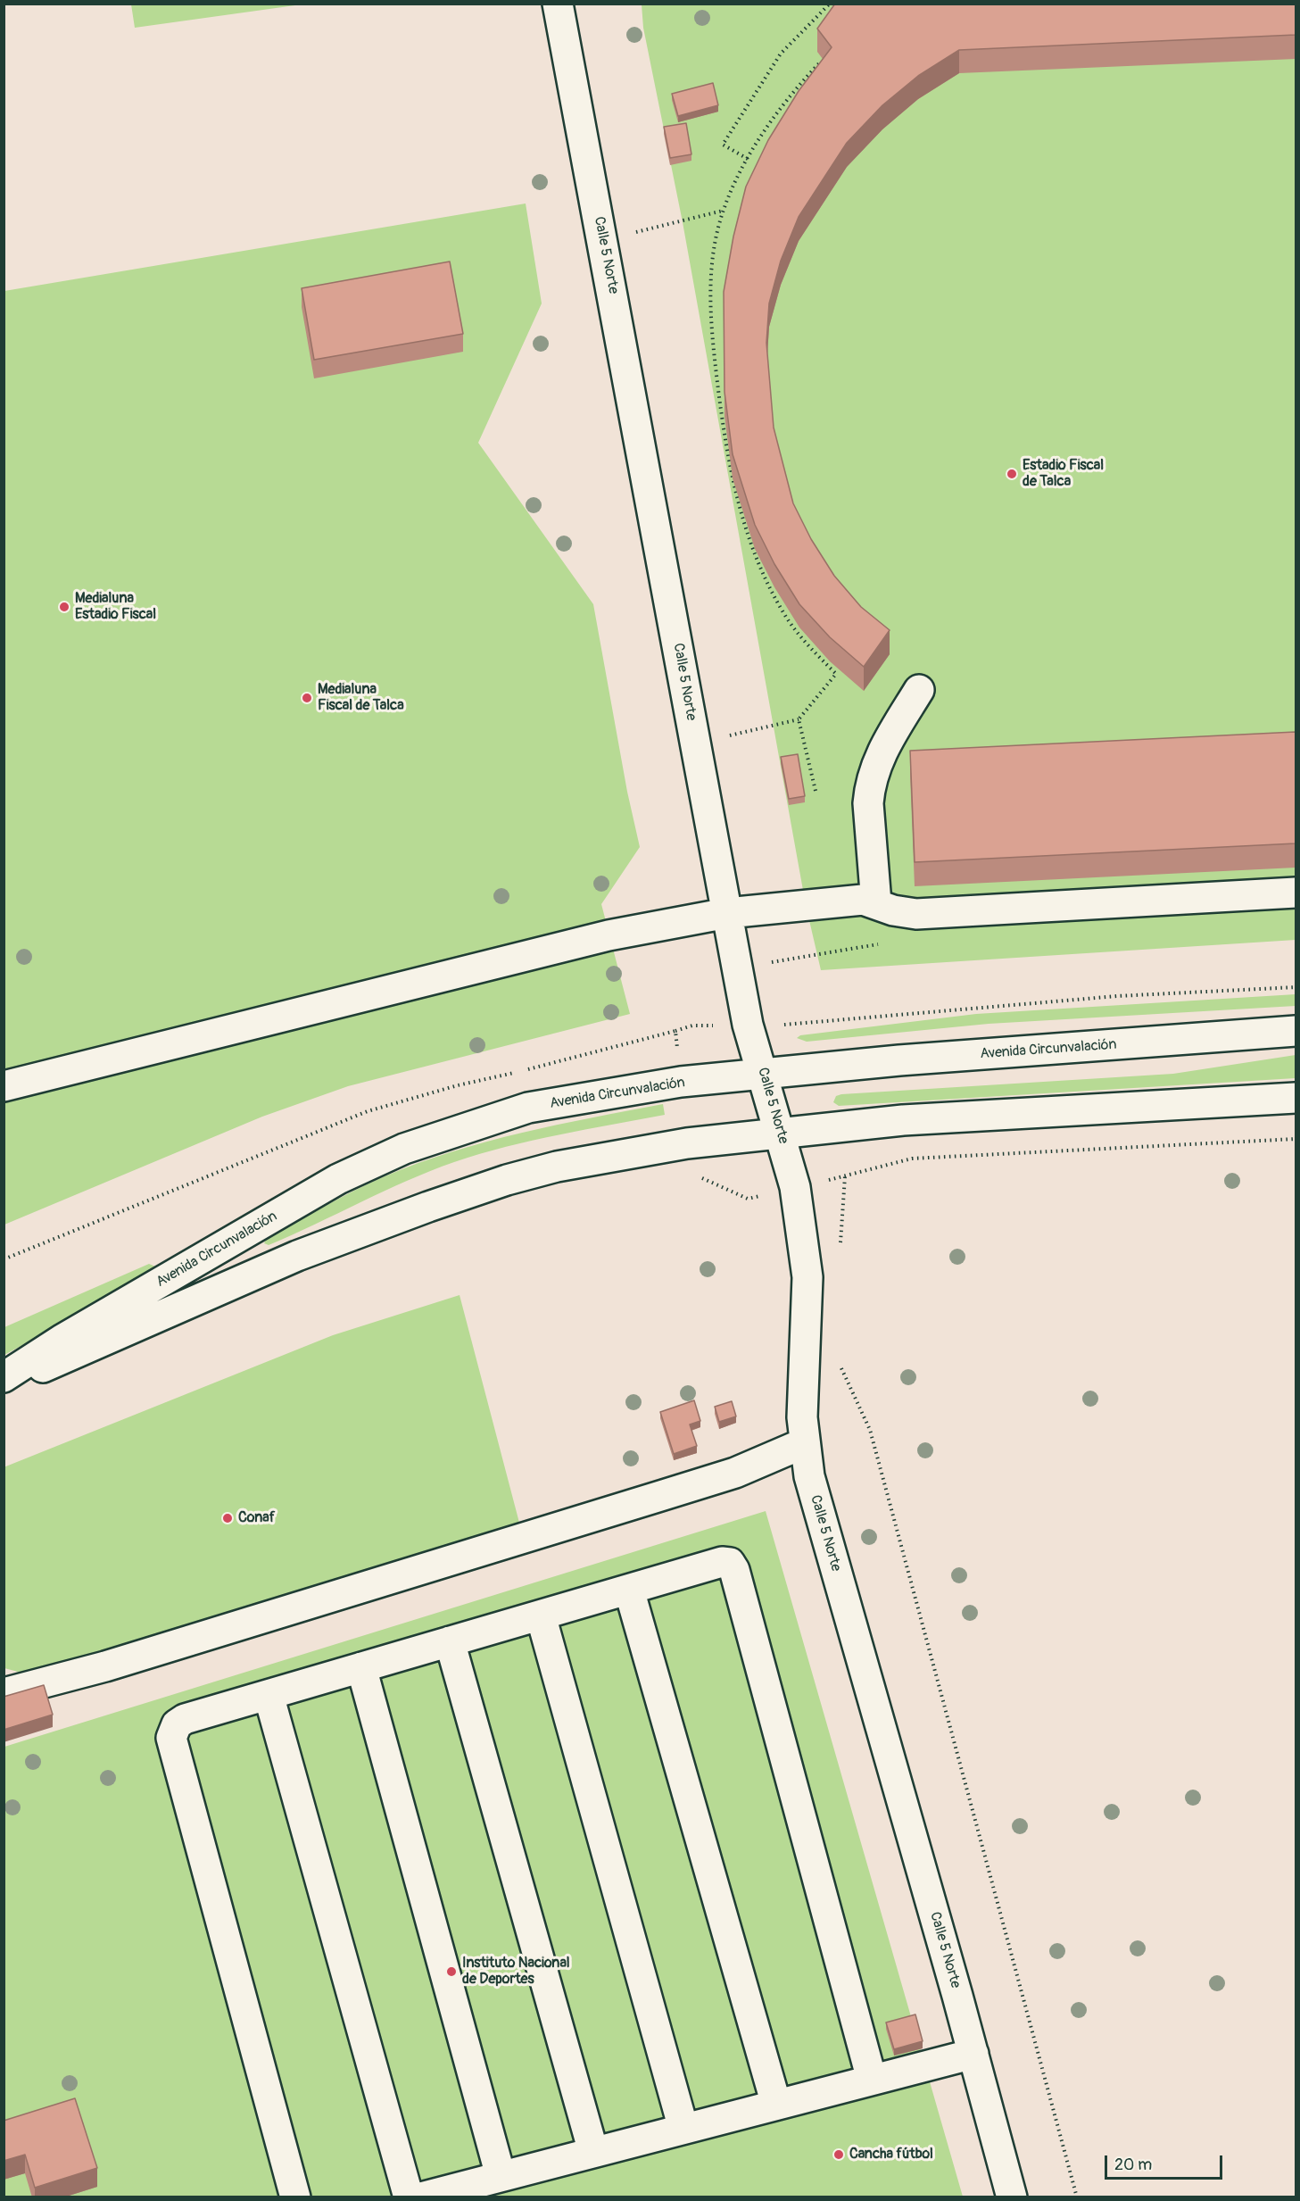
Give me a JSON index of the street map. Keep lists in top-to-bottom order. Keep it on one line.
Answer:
{"streets":{"main road":["Calle 5 Norte","Avenida Circunvalación"]},"crossings":[["Calle 5 Norte","Avenida Circunvalación"]],"places":["Estadio Fiscal de Talca","Medialuna Estadio Fiscal","Medialuna Fiscal de Talca","Conaf","Instituto Nacional de Deportes","Cancha fútbol"],"scale_bar":"20 m"}
